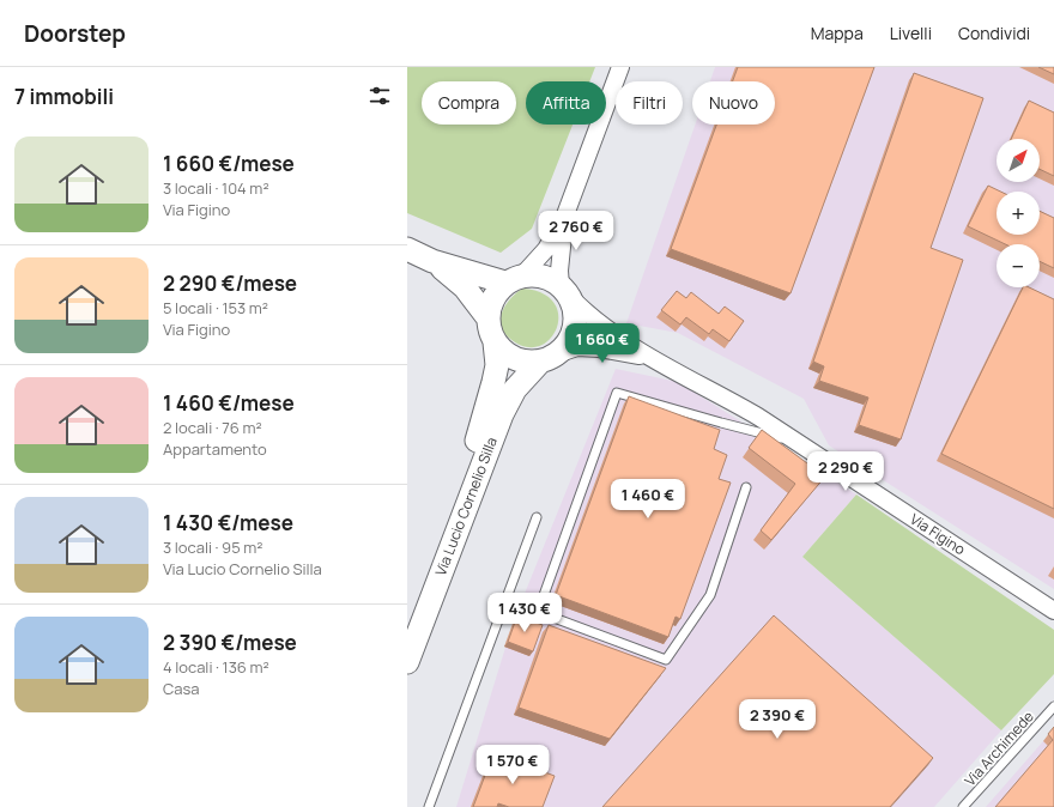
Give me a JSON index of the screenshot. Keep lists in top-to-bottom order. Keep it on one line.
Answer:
{"streets":{"street":["Via Lucio Cornelio Silla","Via Figino"],"lane":["Via Archimede"]},"crossings":[["Via Lucio Cornelio Silla","Via Figino"]],"north":"top right","page":{"header":"Doorstep","nav":["Mappa","Livelli","Condividi"],"heading":"7 immobili","chip":["Compra","Affitta","Filtri","Nuovo"],"list":[{"name":"1 660 €/mese","note":"3 locali · 104 m² · Via Figino"},{"name":"2 290 €/mese","note":"5 locali · 153 m² · Via Figino"},{"name":"1 460 €/mese","note":"2 locali · 76 m² · Appartamento"},{"name":"1 430 €/mese","note":"3 locali · 95 m² · Via Lucio Cornelio Silla"},{"name":"2 390 €/mese","note":"4 locali · 136 m² · Casa"}],"map_buttons":["+","−"],"price":["2 760 €","1 660 €","2 290 €","1 460 €","1 430 €","2 390 €","1 570 €"]}}
